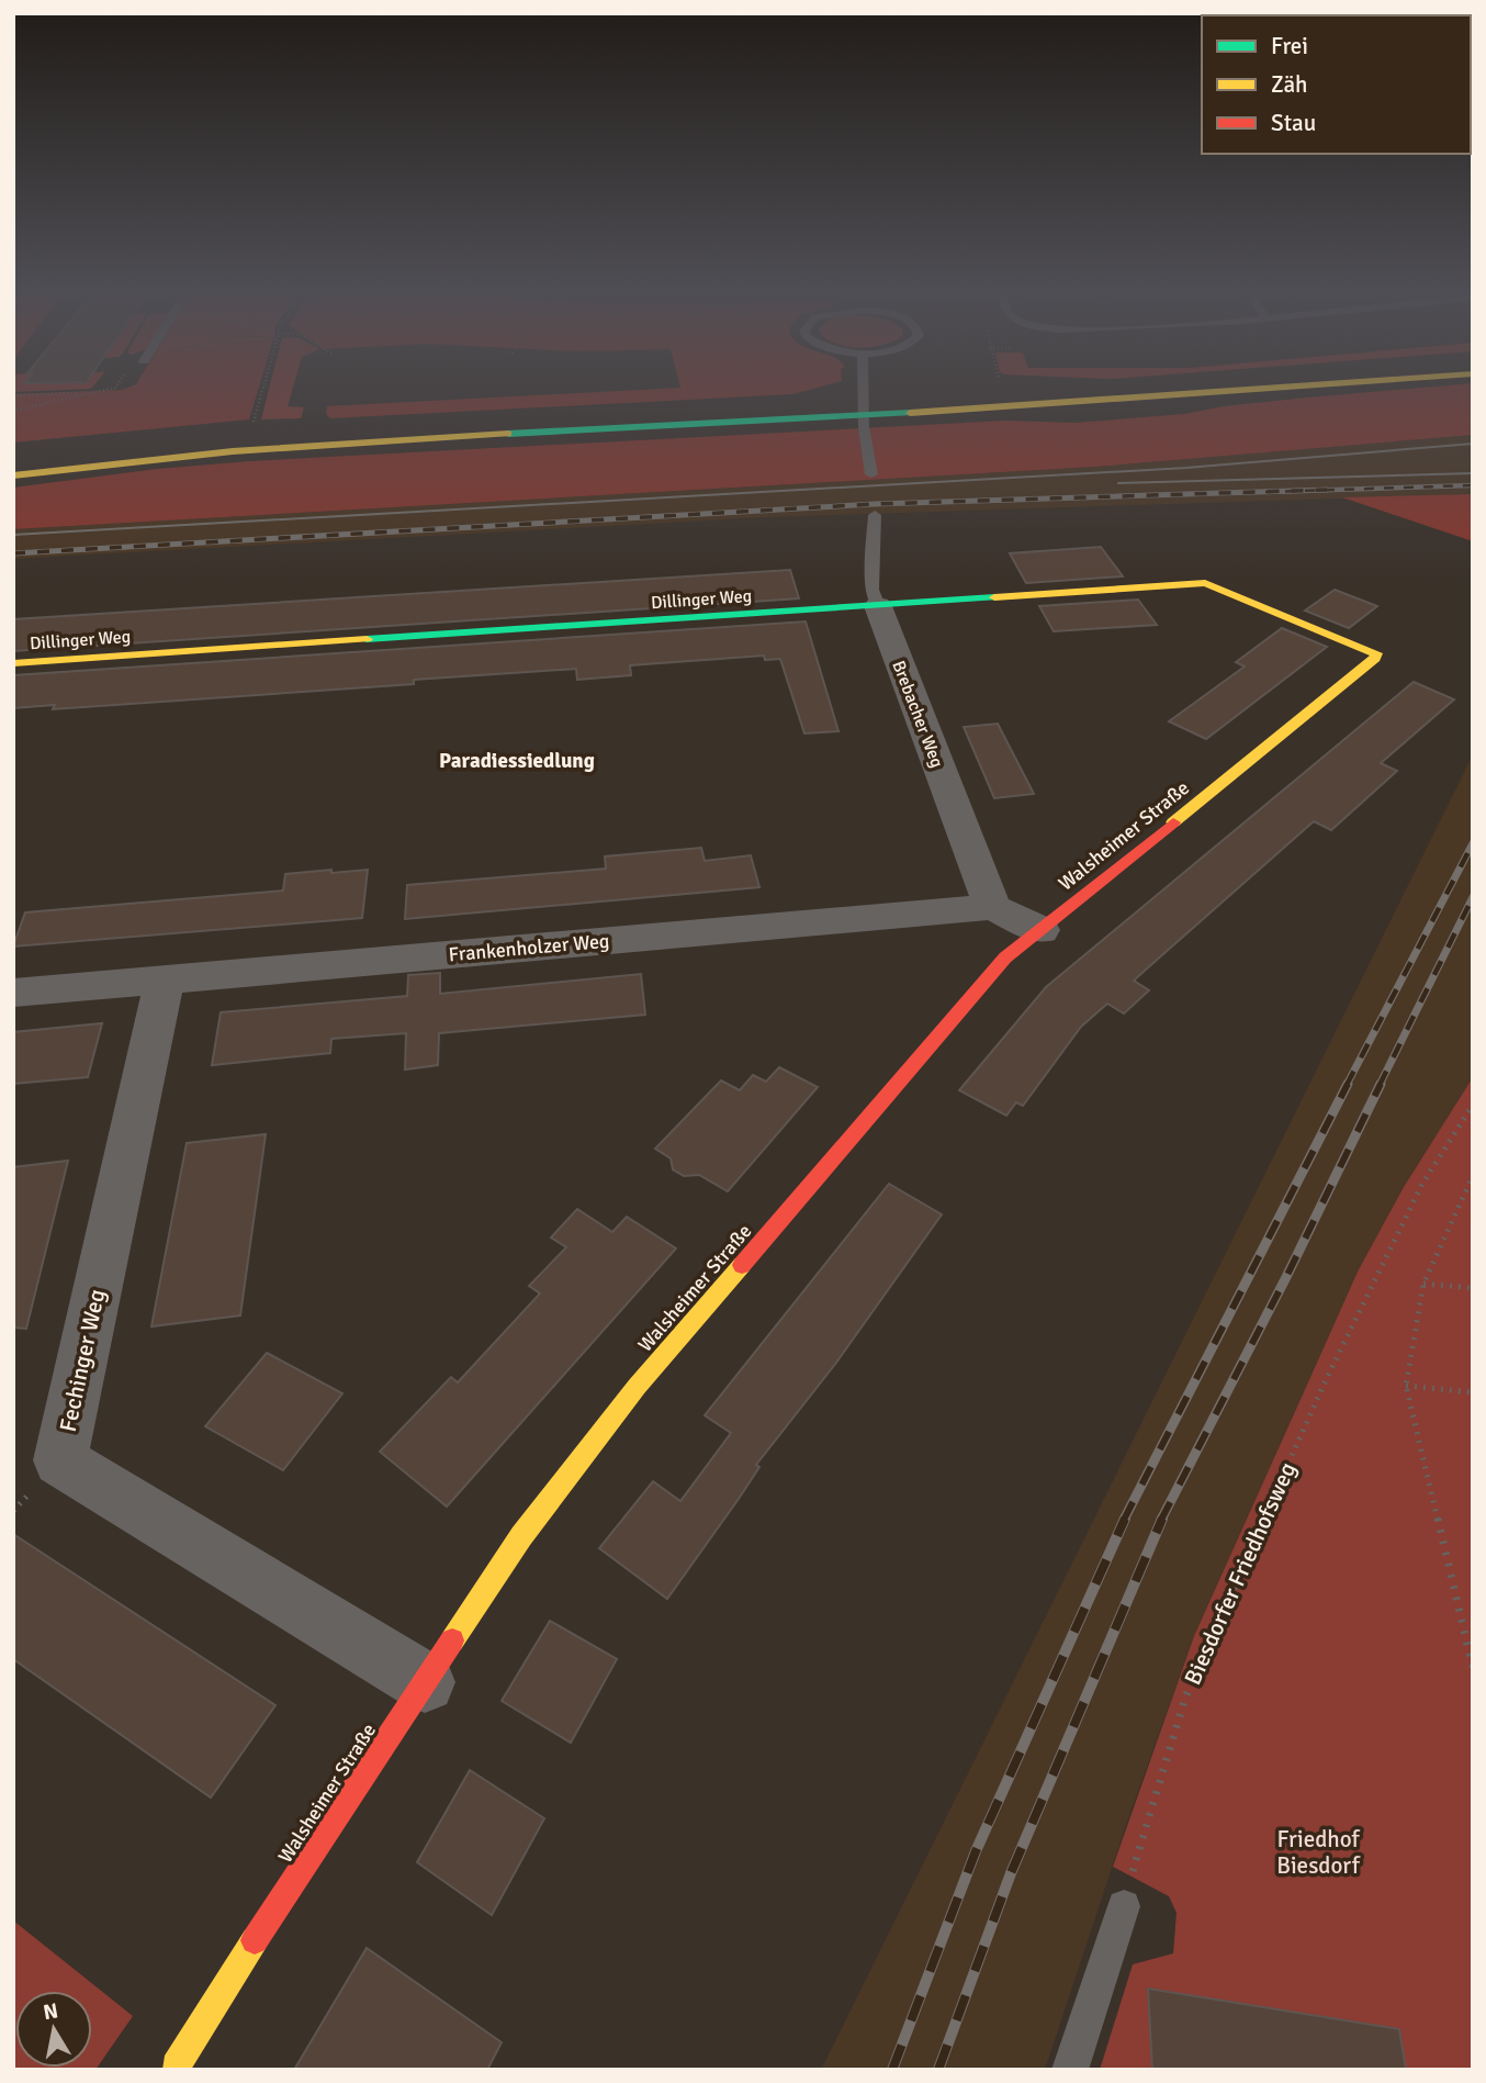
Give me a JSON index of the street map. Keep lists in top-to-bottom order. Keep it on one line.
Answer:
{"streets":{"main road":["Dillinger Weg","Walsheimer Straße"],"street":["Brebacher Weg","Frankenholzer Weg","Fechinger Weg"],"path":["Biesdorfer Friedhofsweg"]},"crossings":[["Dillinger Weg","Brebacher Weg"],["Dillinger Weg","Walsheimer Straße"],["Brebacher Weg","Frankenholzer Weg"],["Walsheimer Straße","Fechinger Weg"],["Frankenholzer Weg","Fechinger Weg"]],"districts":["Paradiessiedlung"],"parks":["Friedhof Biesdorf"],"legend":["Frei","Zäh","Stau"],"north":"top"}
